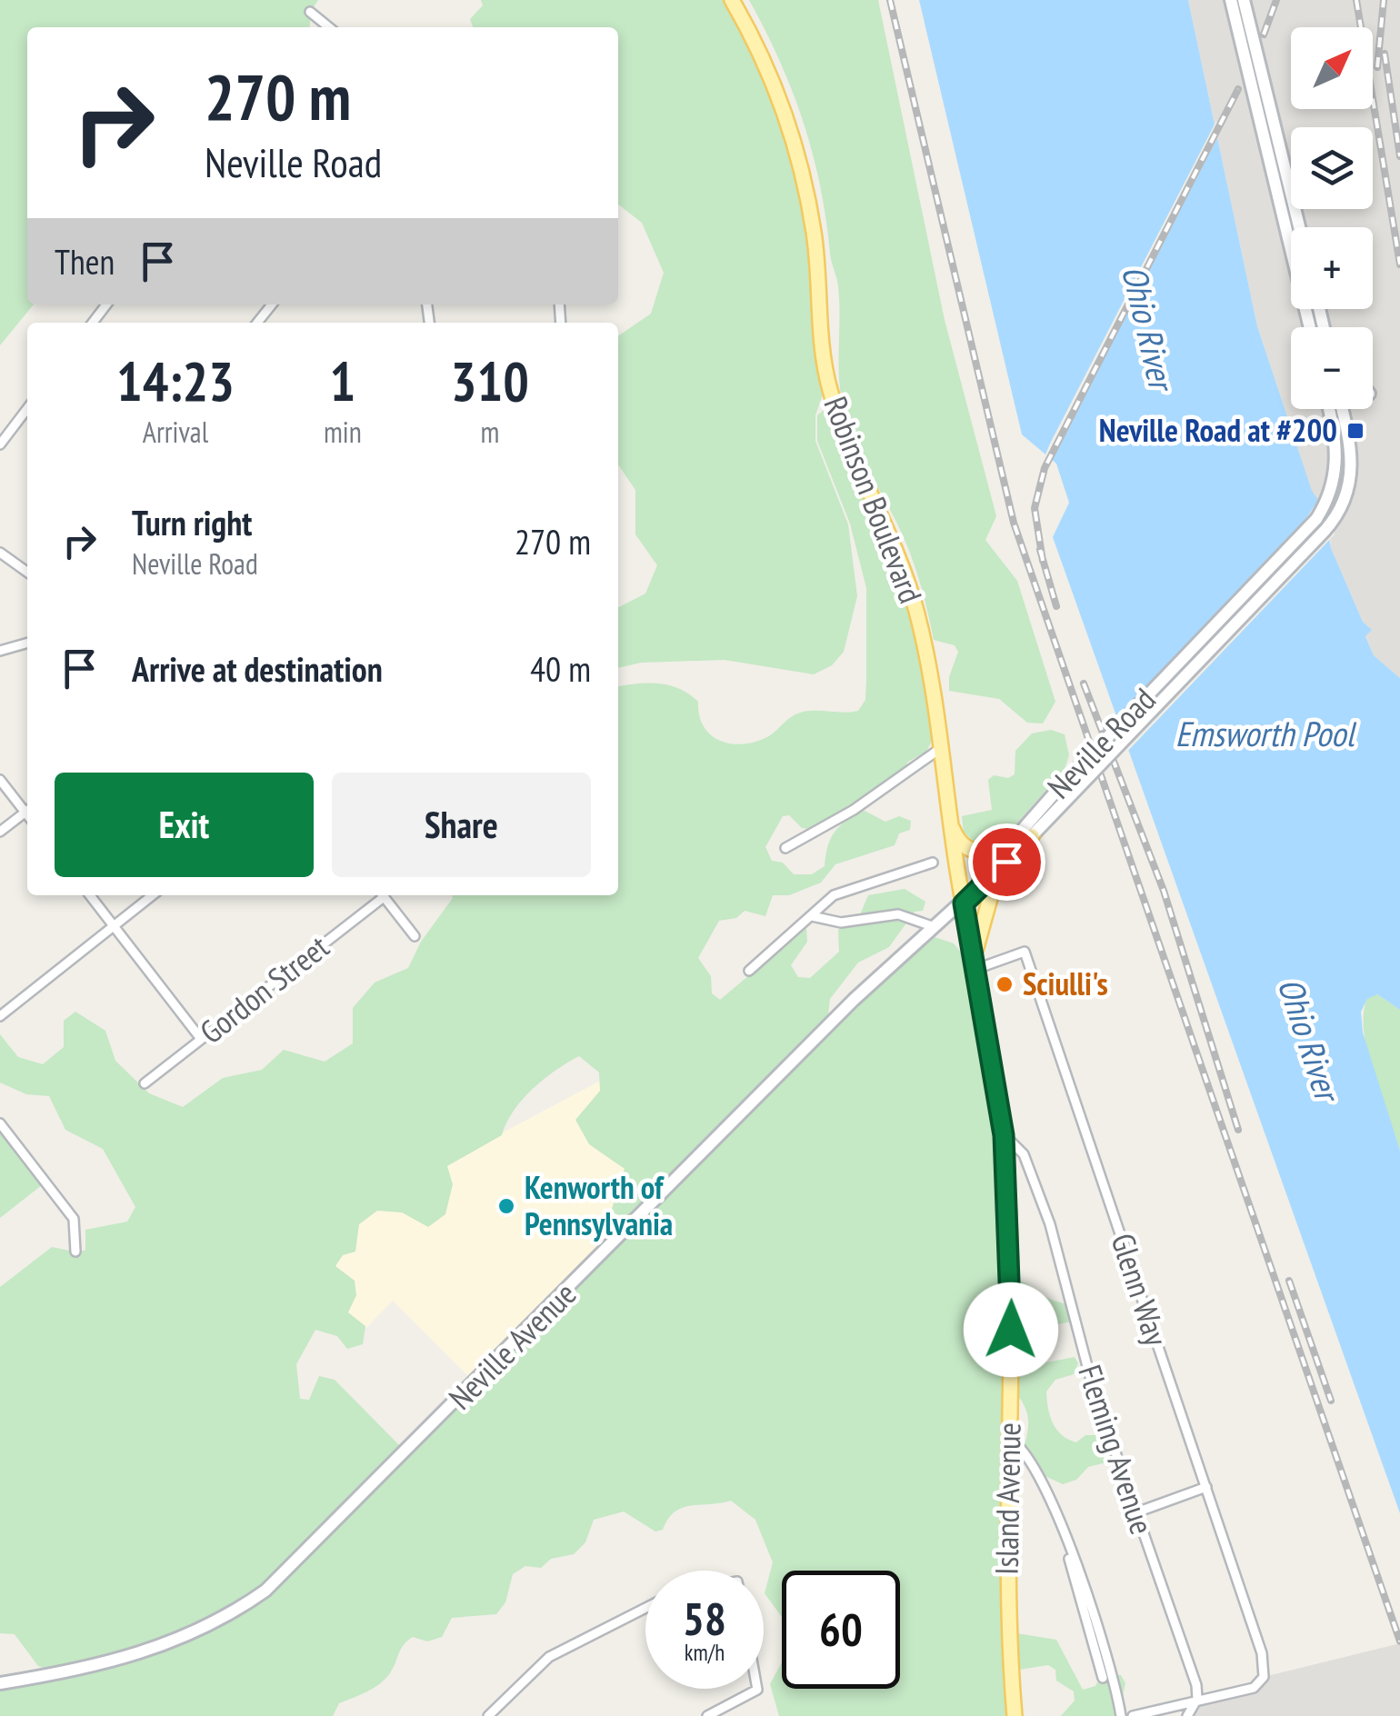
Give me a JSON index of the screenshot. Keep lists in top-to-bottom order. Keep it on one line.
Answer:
{"streets":{"main road":["Robinson Boulevard","Neville Road","Neville Avenue","Island Avenue"],"street":["Gordon Street","Glenn Way","Fleming Avenue"]},"crossings":[["Robinson Boulevard","Neville Road"],["Robinson Boulevard","Neville Avenue"],["Robinson Boulevard","Island Avenue"],["Neville Road","Neville Avenue"],["Neville Road","Island Avenue"],["Glenn Way","Fleming Avenue"],["Glenn Way","Island Avenue"],["Neville Avenue","Island Avenue"],["Fleming Avenue","Island Avenue"]],"water":["Ohio River","Emsworth Pool"],"places":{"transit":["Neville Road at #200"],"other":["Sciulli's","Kenworth of Pennsylvania"]},"north":"top right","page":{"map_buttons":["+","−"],"turn":["270 m","Neville Road"],"then":"Then","eta":["14:23","Arrival","1","min","310","m"],"list":[{"name":"Turn right","note":"Neville Road","value":"270 m"},{"name":"Arrive at destination","value":"40 m"}],"buttons":["Exit","Share"],"speed":"58 km/h","limit":"60"}}
